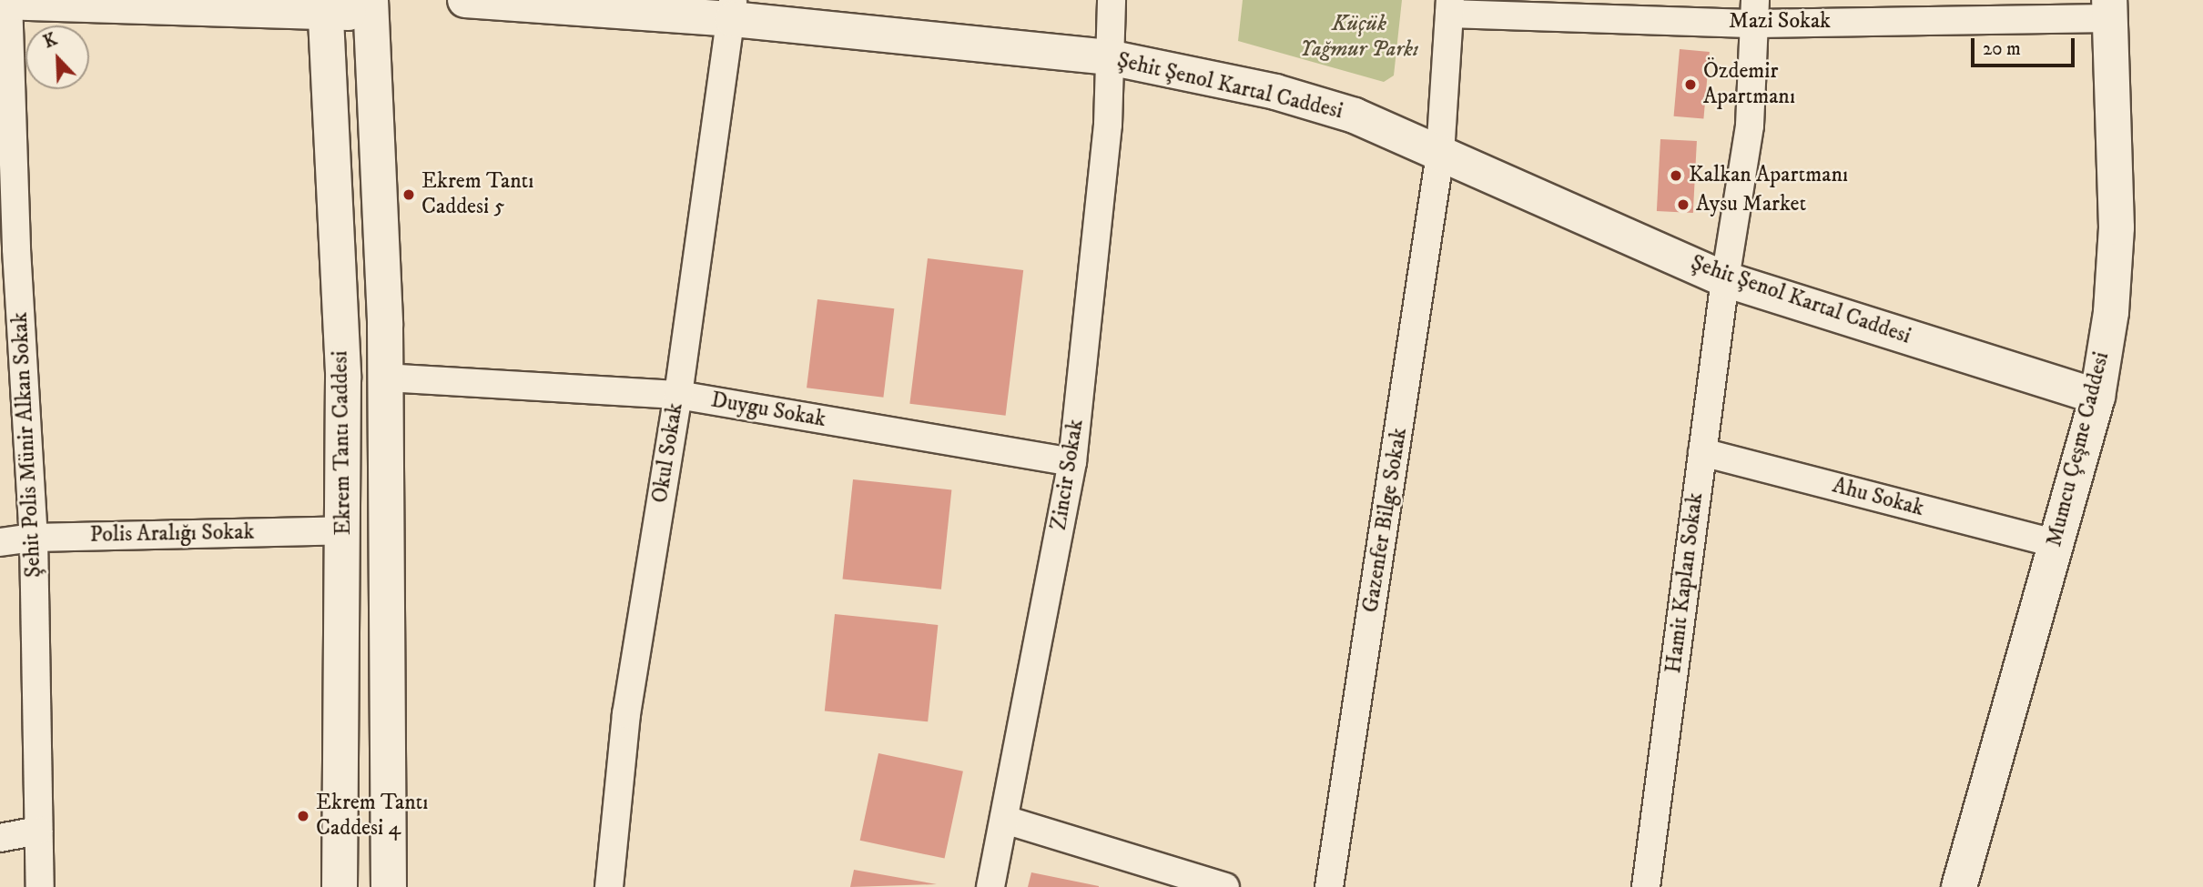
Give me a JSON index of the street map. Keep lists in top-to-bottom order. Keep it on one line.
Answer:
{"streets":{"street":["Mazi Sokak","Şehit Şenol Kartal Caddesi","Duygu Sokak","Ekrem Tantı Caddesi","Şehit Polis Münir Alkan Sokak","Mumcu Çeşme Caddesi","Okul Sokak","Zincir Sokak","Ahu Sokak","Gazenfer Bilge Sokak","Polis Aralığı Sokak","Hamit Kaplan Sokak"]},"crossings":[["Mazi Sokak","Mumcu Çeşme Caddesi"],["Mazi Sokak","Gazenfer Bilge Sokak"],["Mazi Sokak","Hamit Kaplan Sokak"],["Şehit Şenol Kartal Caddesi","Mumcu Çeşme Caddesi"],["Şehit Şenol Kartal Caddesi","Okul Sokak"],["Şehit Şenol Kartal Caddesi","Zincir Sokak"],["Şehit Şenol Kartal Caddesi","Gazenfer Bilge Sokak"],["Şehit Şenol Kartal Caddesi","Hamit Kaplan Sokak"],["Duygu Sokak","Ekrem Tantı Caddesi"],["Duygu Sokak","Okul Sokak"],["Duygu Sokak","Zincir Sokak"],["Ekrem Tantı Caddesi","Polis Aralığı Sokak"],["Şehit Polis Münir Alkan Sokak","Polis Aralığı Sokak"],["Mumcu Çeşme Caddesi","Ahu Sokak"],["Ahu Sokak","Hamit Kaplan Sokak"]],"parks":["Küçük Yağmur Parkı"],"places":["Özdemir Apartmanı","Kalkan Apartmanı","Ekrem Tantı Caddesi 5","Aysu Market","Ekrem Tantı Caddesi 4"],"scale_bar":"20 m","north":"top left"}
